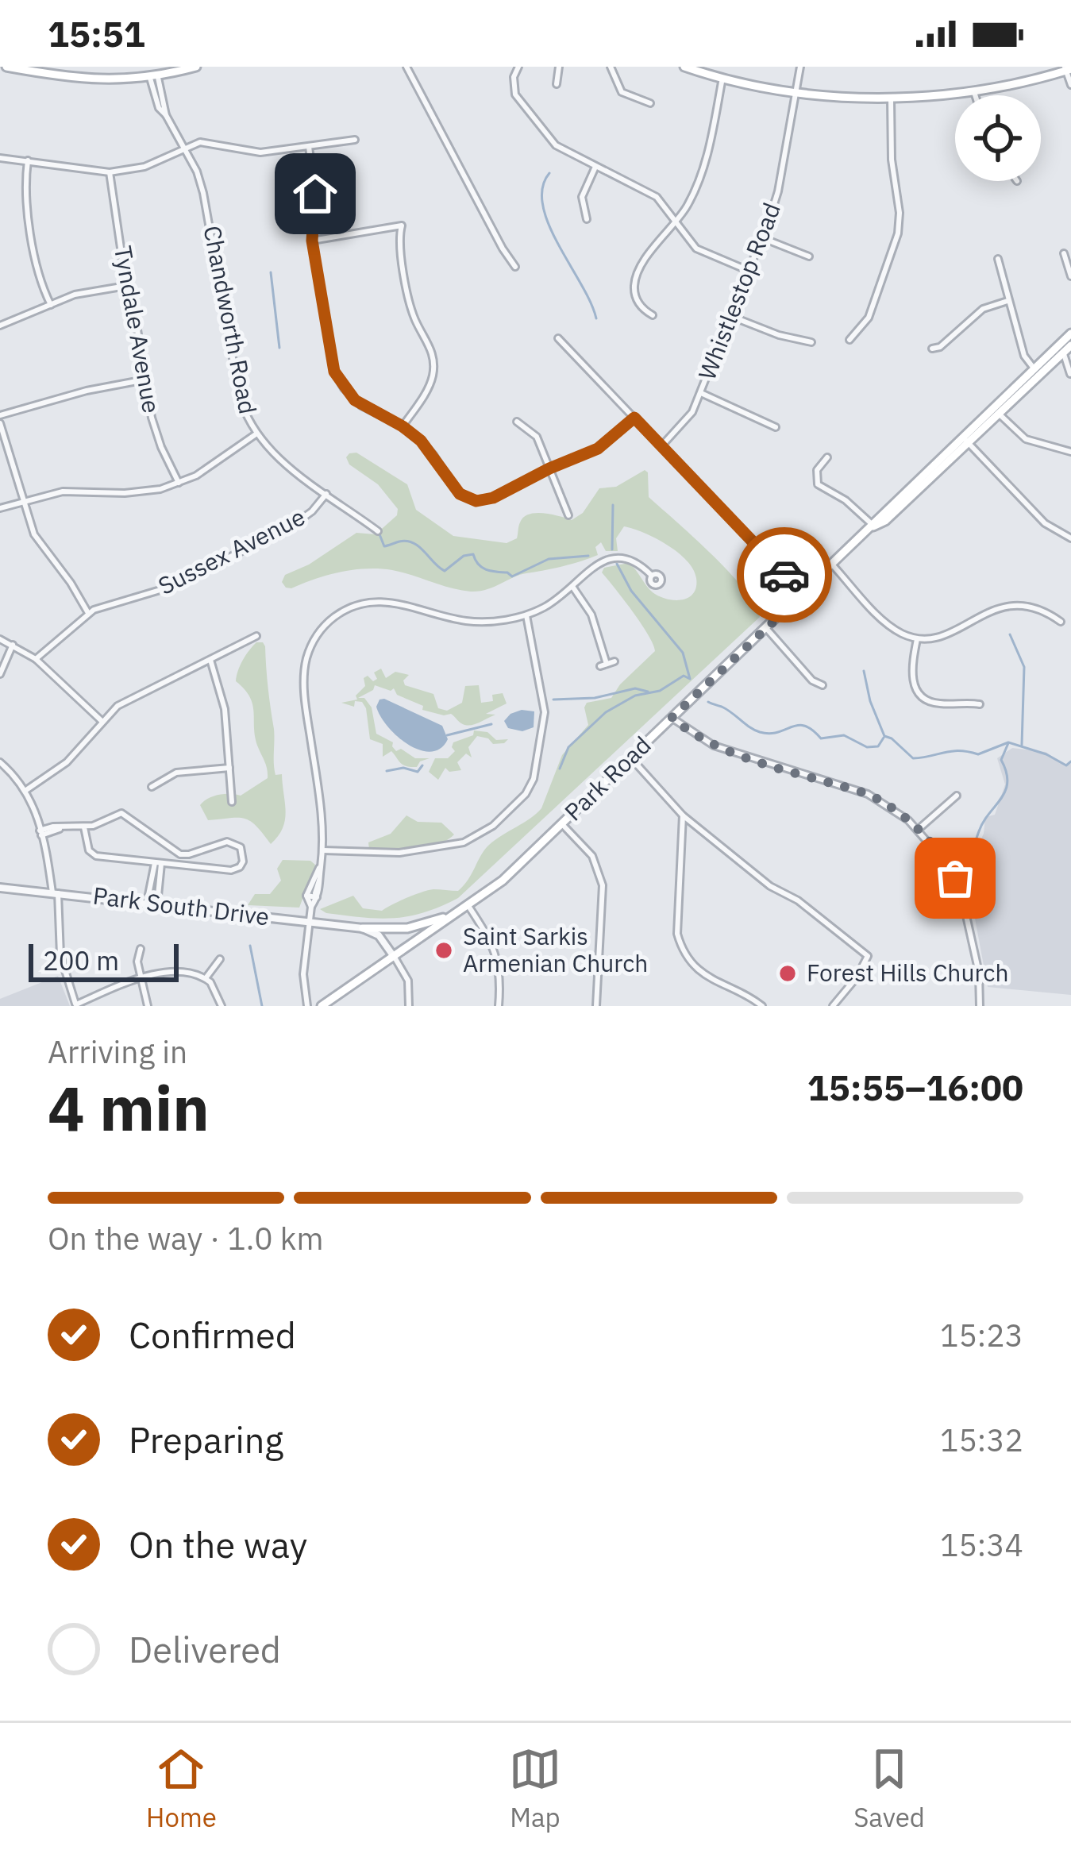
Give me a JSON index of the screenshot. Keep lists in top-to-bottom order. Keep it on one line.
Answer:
{"streets":{"main road":["Park Road"],"street":["Whistlestop Road","Chandworth Road","Tyndale Avenue","Sussex Avenue","Park South Drive"]},"crossings":[["Chandworth Road","Sussex Avenue"]],"places":["Saint Sarkis Armenian Church","Forest Hills Church"],"scale_bar":"200 m","page":{"status":"15:51","scale":"200 m","heading":["4 min","Arriving in","15:55–16:00"],"bar":"On the way · 1.0 km","list":[["Confirmed","15:23"],["Preparing","15:32"],["On the way","15:34"],"Delivered"],"tabs":["Home","Map","Saved"]}}
